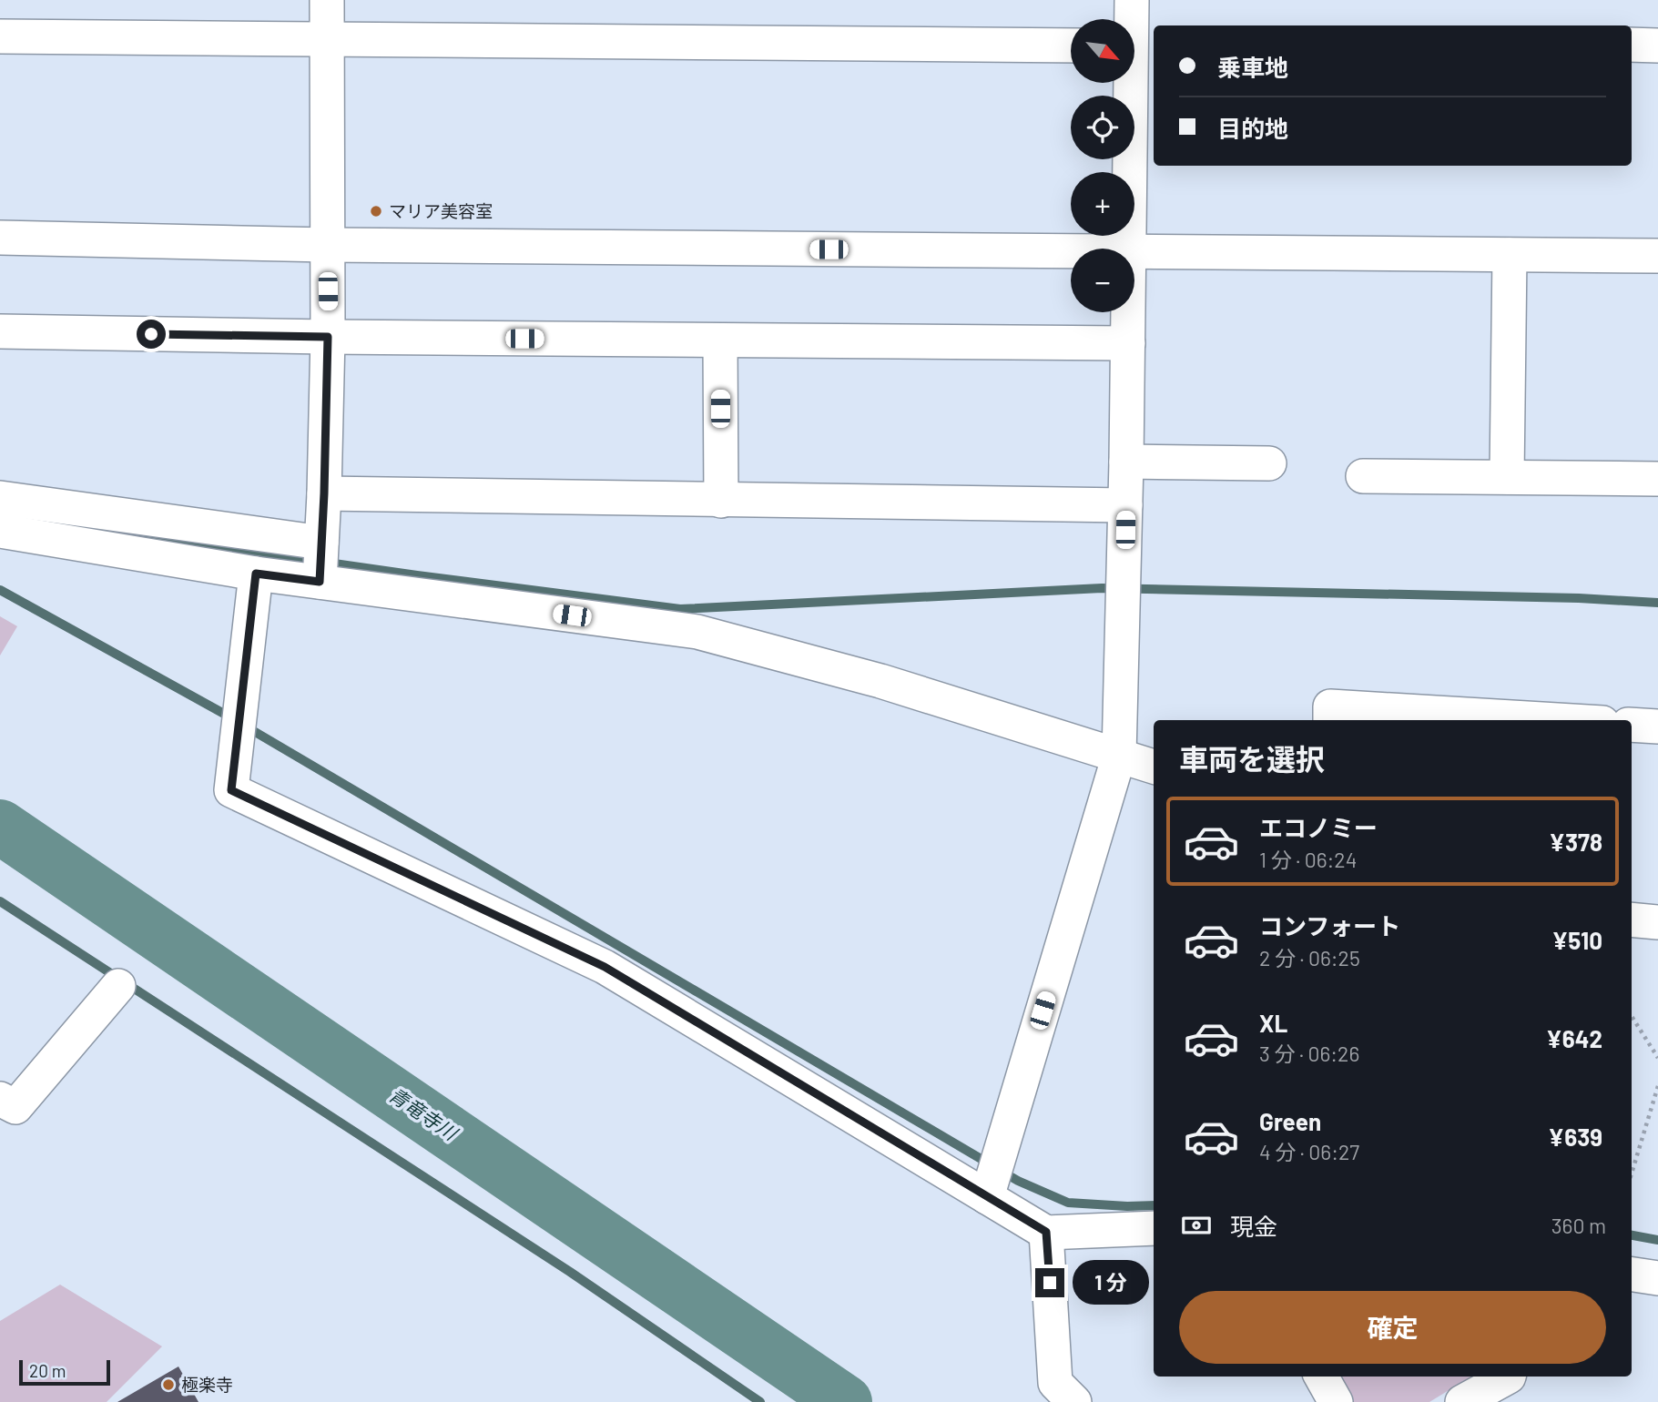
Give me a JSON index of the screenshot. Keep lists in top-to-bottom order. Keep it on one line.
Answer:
{"water":["青竜寺川"],"places":["マリア美容室","極楽寺"],"scale_bar":"20 m","north":"bottom right","page":{"map_buttons":["+","−"],"banner":["乗車地","目的地"],"heading":"車両を選択","list":[{"name":"エコノミー","note":"1 分 · 06:24","value":"¥378"},{"name":"コンフォート","note":"2 分 · 06:25","value":"¥510"},{"name":"XL","note":"3 分 · 06:26","value":"¥642"},{"name":"Green","note":"4 分 · 06:27","value":"¥639"}],"pay":["現金","360 m"],"bubble":"1 分","buttons":"確定","scale":"20 m"}}
